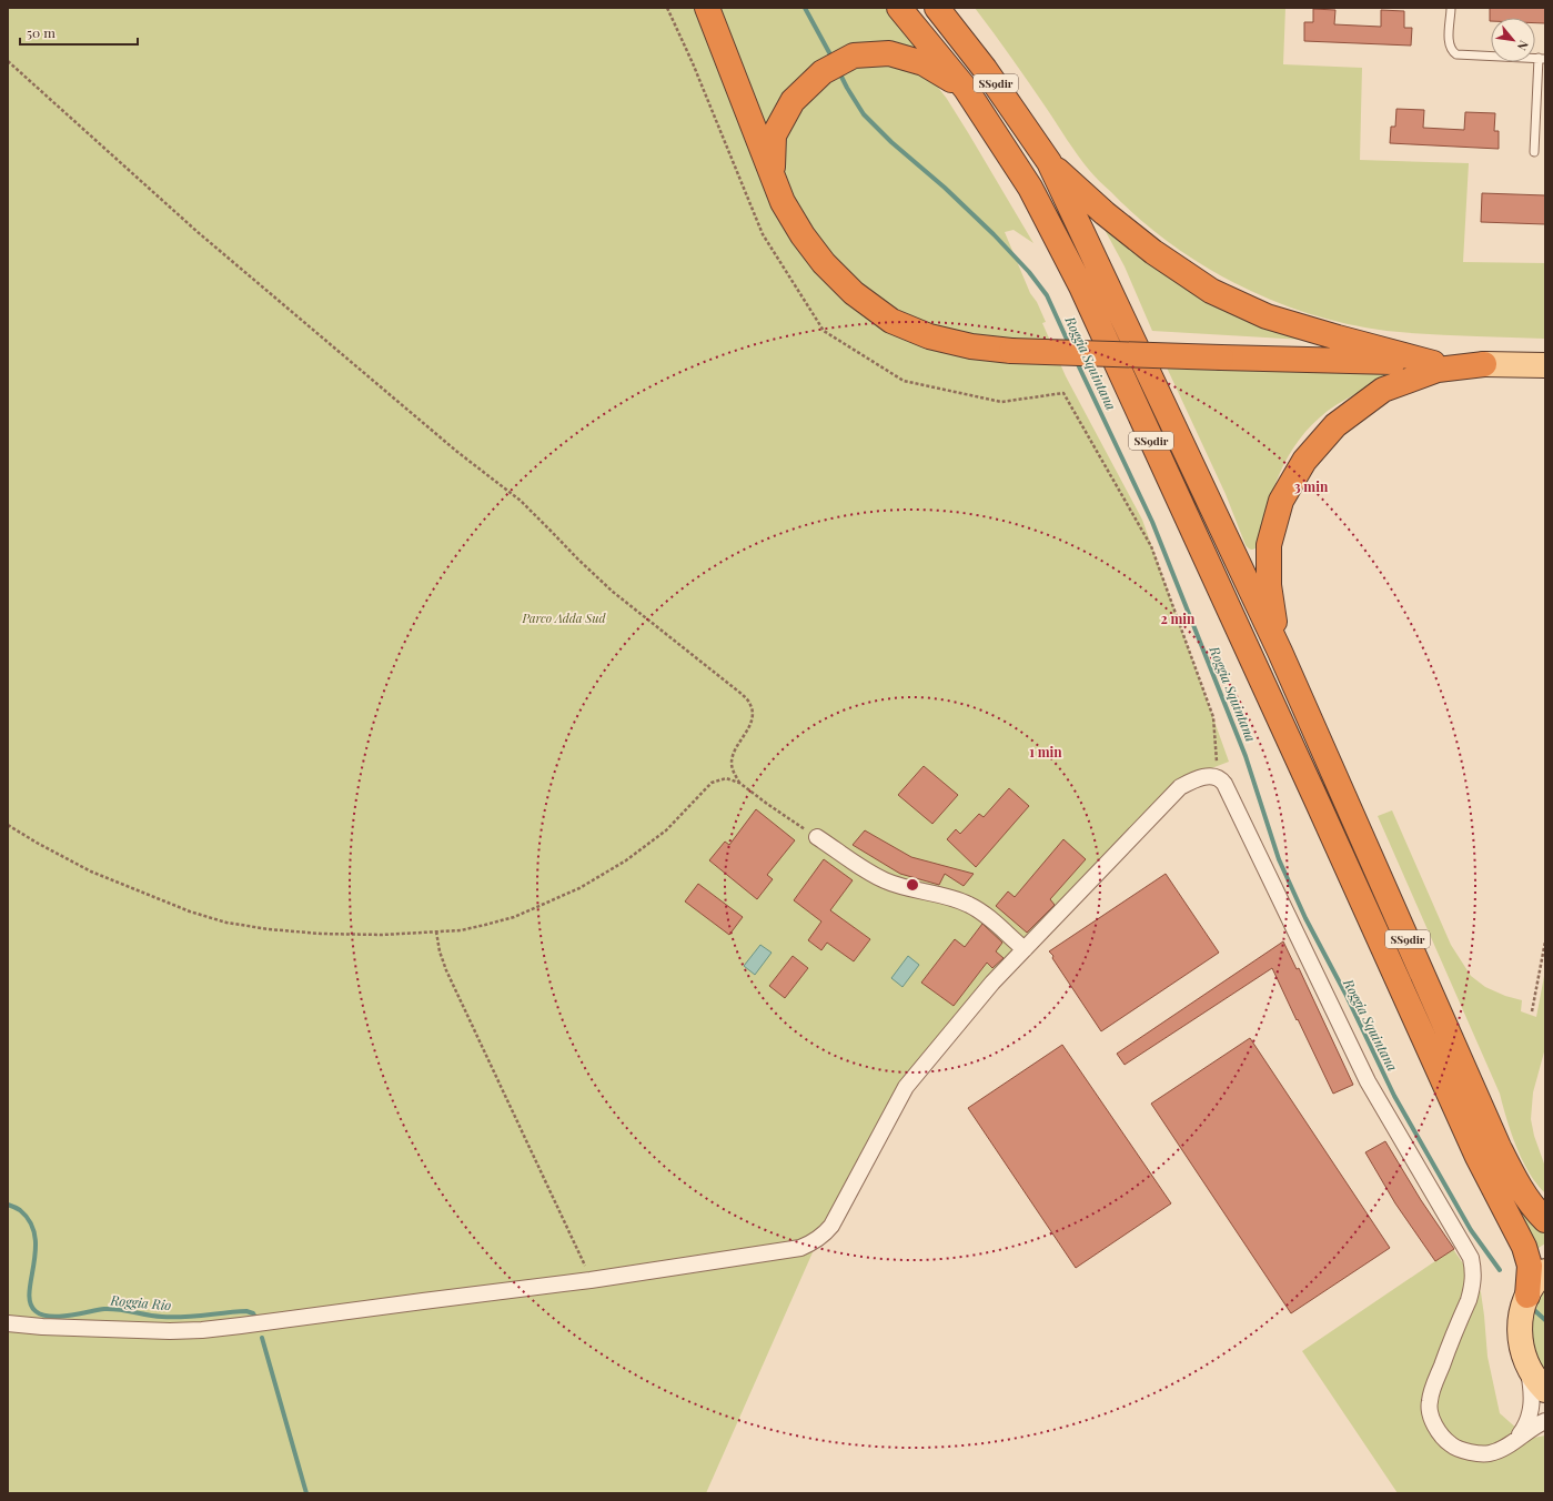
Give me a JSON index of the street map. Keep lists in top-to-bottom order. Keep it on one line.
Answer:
{"streets":{"highway":["SS9dir"]},"water":["Roggia Squintana","Roggia Rio"],"parks":["Parco Adda Sud"],"scale_bar":"50 m","north":"bottom right","rings":["3 min","2 min","1 min"]}
